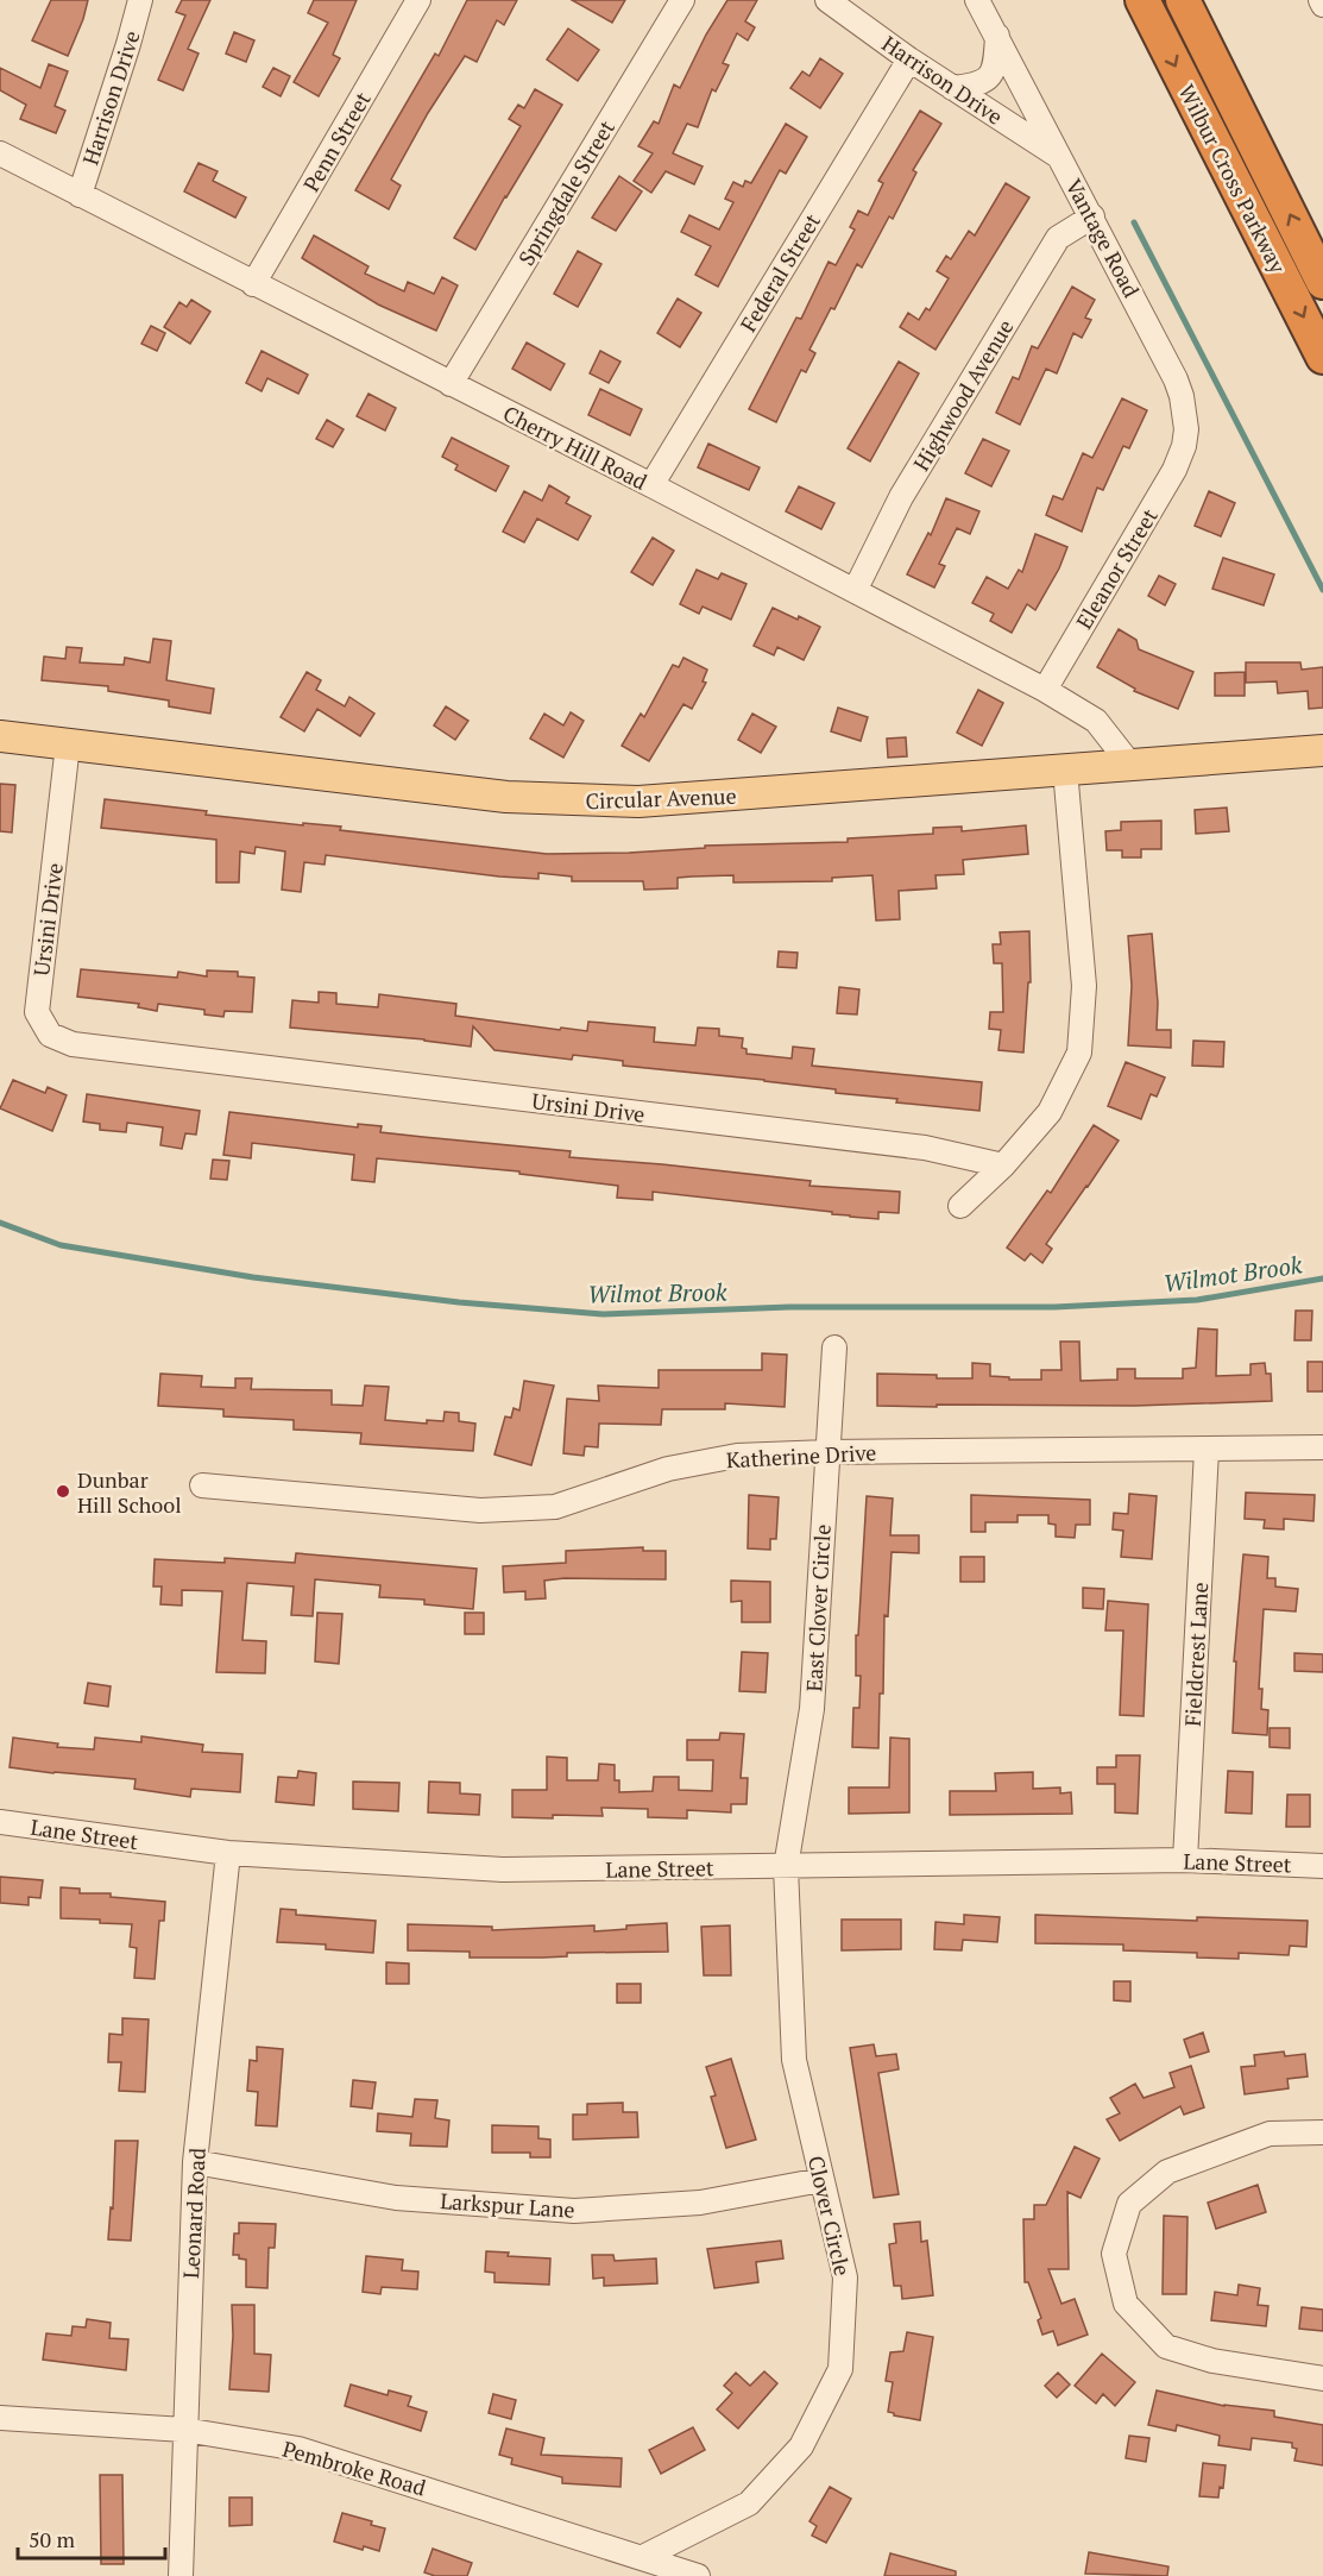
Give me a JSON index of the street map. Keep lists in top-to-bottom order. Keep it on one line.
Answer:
{"streets":{"highway":["Wilbur Cross Parkway"],"main road":["Circular Avenue"],"street":["Harrison Drive","Penn Street","Springdale Street","Vantage Road","Federal Street","Highwood Avenue","Cherry Hill Road","Eleanor Street","Ursini Drive","Katherine Drive","East Clover Circle","Fieldcrest Lane","Lane Street","Larkspur Lane","Leonard Road","Clover Circle","Pembroke Road"]},"crossings":[["Harrison Drive","Vantage Road"],["Harrison Drive","Federal Street"],["Harrison Drive","Cherry Hill Road"],["Penn Street","Cherry Hill Road"],["Springdale Street","Cherry Hill Road"],["Vantage Road","Highwood Avenue"],["Vantage Road","Eleanor Street"],["Federal Street","Cherry Hill Road"],["Highwood Avenue","Cherry Hill Road"],["Cherry Hill Road","Eleanor Street"],["Cherry Hill Road","Circular Avenue"],["Circular Avenue","Ursini Drive"],["Katherine Drive","East Clover Circle"],["Katherine Drive","Fieldcrest Lane"],["East Clover Circle","Lane Street"],["East Clover Circle","Clover Circle"],["Fieldcrest Lane","Lane Street"],["Lane Street","Leonard Road"],["Lane Street","Clover Circle"],["Larkspur Lane","Leonard Road"],["Larkspur Lane","Clover Circle"],["Leonard Road","Pembroke Road"],["Clover Circle","Pembroke Road"]],"water":["Wilmot Brook"],"places":["Dunbar Hill School"],"scale_bar":"50 m"}
